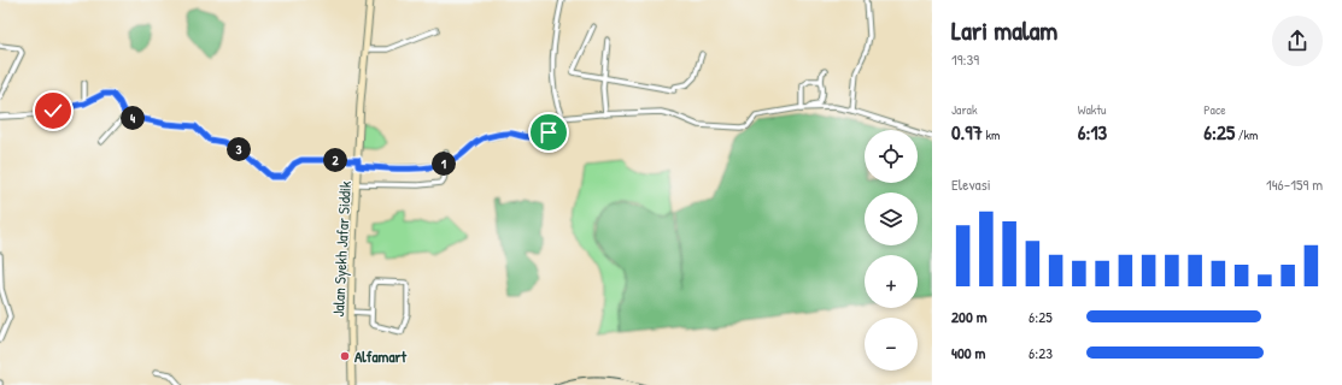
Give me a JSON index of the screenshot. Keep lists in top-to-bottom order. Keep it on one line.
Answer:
{"streets":{"main road":["Jalan Syekh Jafar Siddik"]},"places":["Alfamart"],"page":{"heading":["Lari malam","19:39"],"stats":[["Jarak","0.97 km"],["Waktu","6:13"],["Pace","6:25 /km"]],"pins":["4","3","2","1"],"map_buttons":["+","−"],"chart":["Elevasi","146–159 m"],"list":[{"name":"200 m","note":"6:25"},{"name":"400 m","note":"6:23"}]}}
